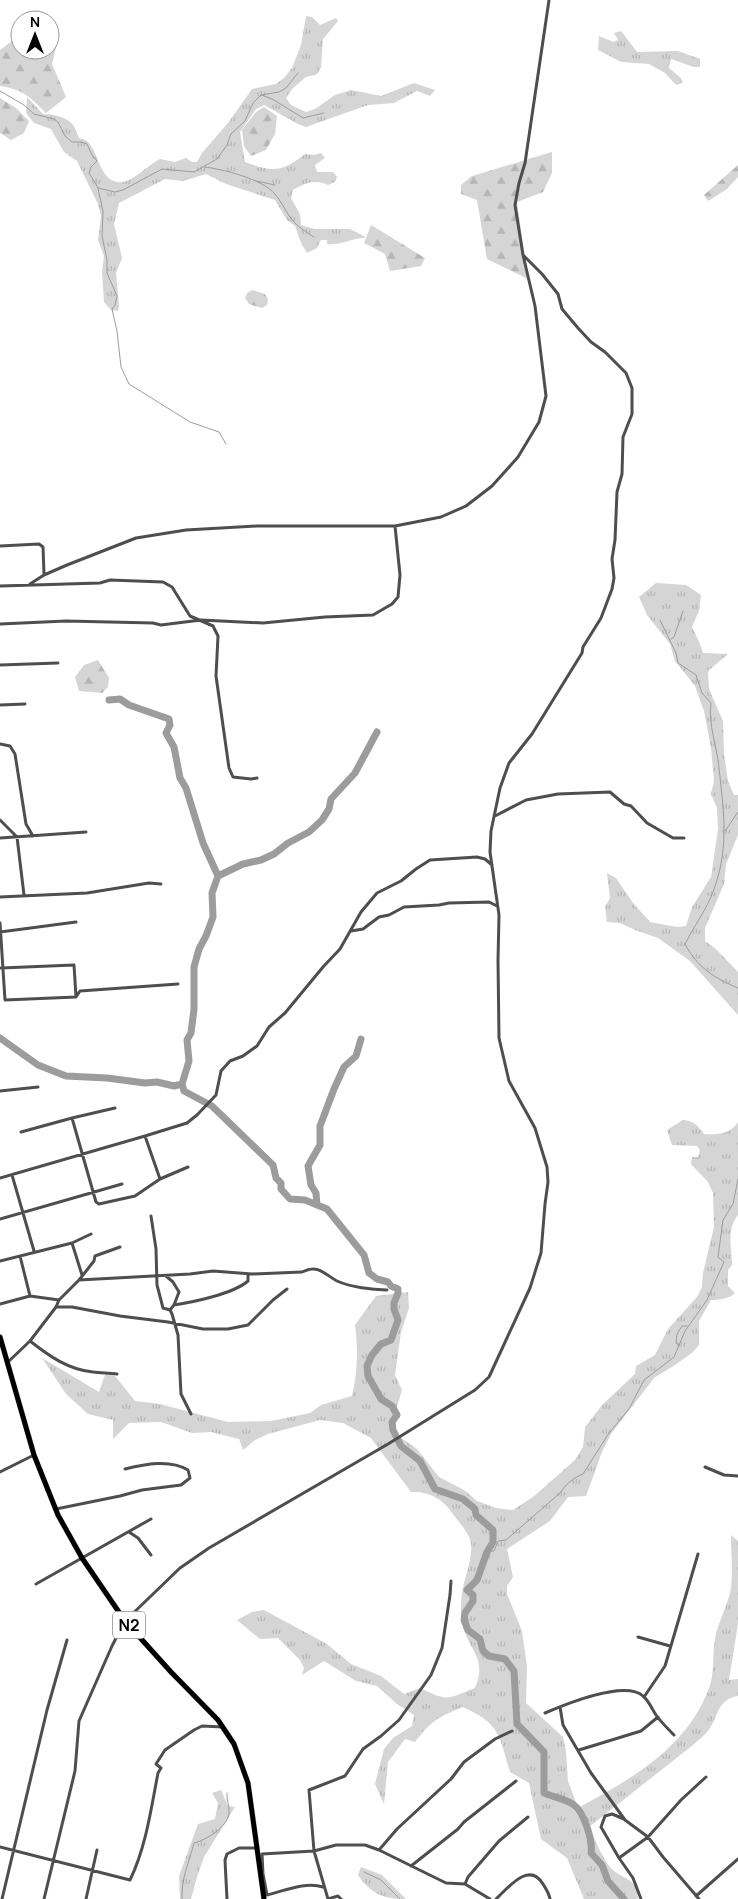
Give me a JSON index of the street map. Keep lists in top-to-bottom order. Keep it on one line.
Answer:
{"streets":{"highway":["N2"]},"north":"top"}
